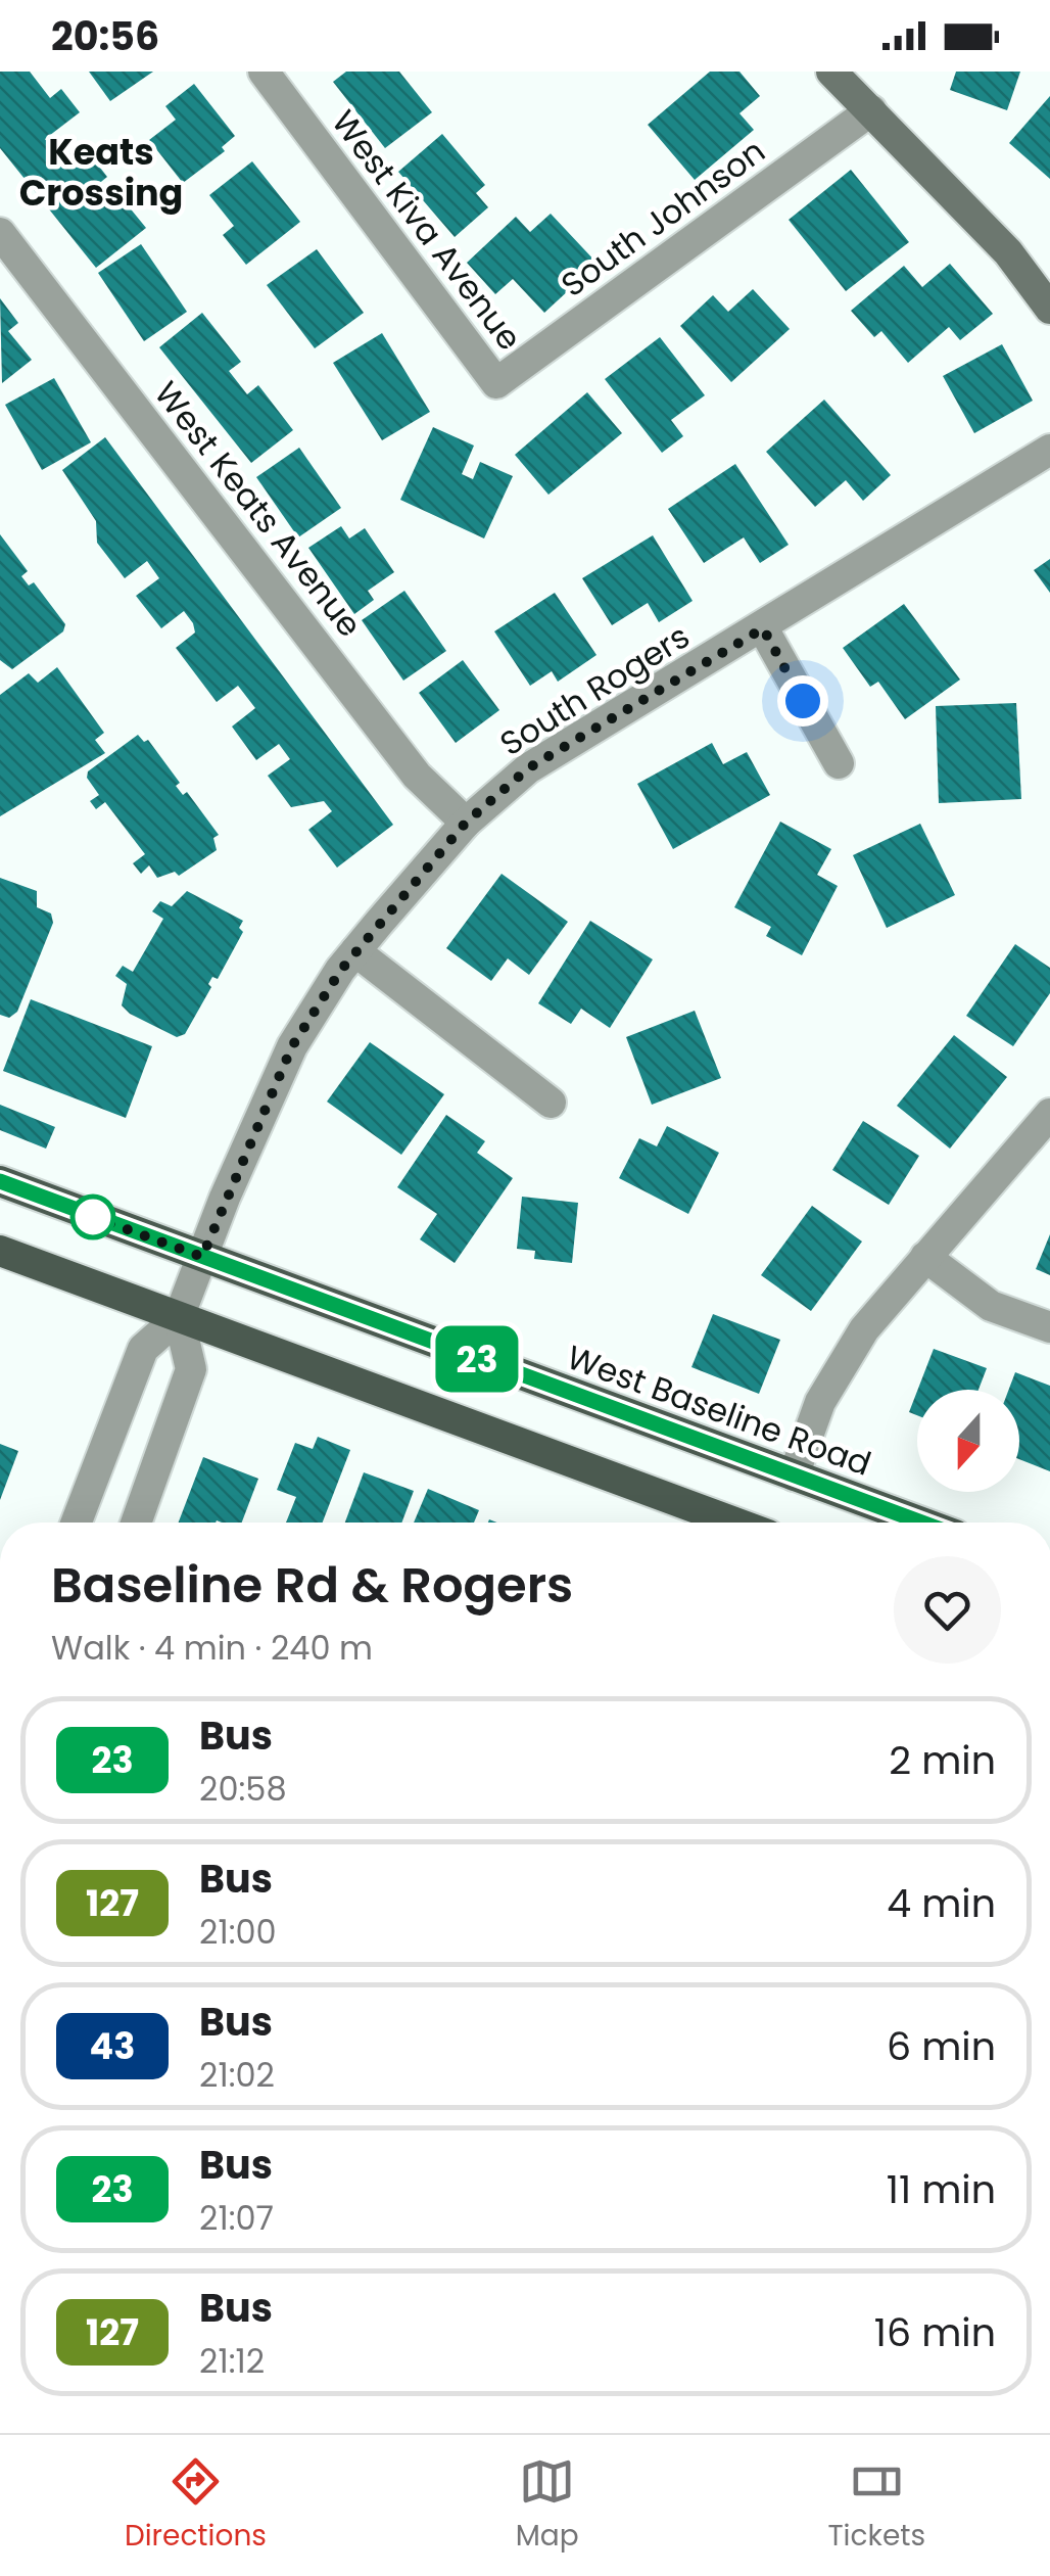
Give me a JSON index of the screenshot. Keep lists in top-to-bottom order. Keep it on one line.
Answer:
{"streets":{"main road":["West Baseline Road"],"street":["South Johnson","West Kiva Avenue","West Keats Avenue","South Rogers"]},"crossings":[["South Johnson","West Kiva Avenue"],["West Keats Avenue","South Rogers"],["South Rogers","West Baseline Road"]],"districts":["Keats Crossing"],"lines":["bus line 23"],"north":"bottom","page":{"status":"20:56","on_map":"23","heading":["Baseline Rd & Rogers","Walk · 4 min · 240 m"],"list":[{"mark":"23","name":"Bus","note":"20:58","value":"2 min"},{"mark":"127","name":"Bus","note":"21:00","value":"4 min"},{"mark":"43","name":"Bus","note":"21:02","value":"6 min"},{"mark":"23","name":"Bus","note":"21:07","value":"11 min"},{"mark":"127","name":"Bus","note":"21:12","value":"16 min"}],"tabs":["Directions","Map","Tickets"]}}
